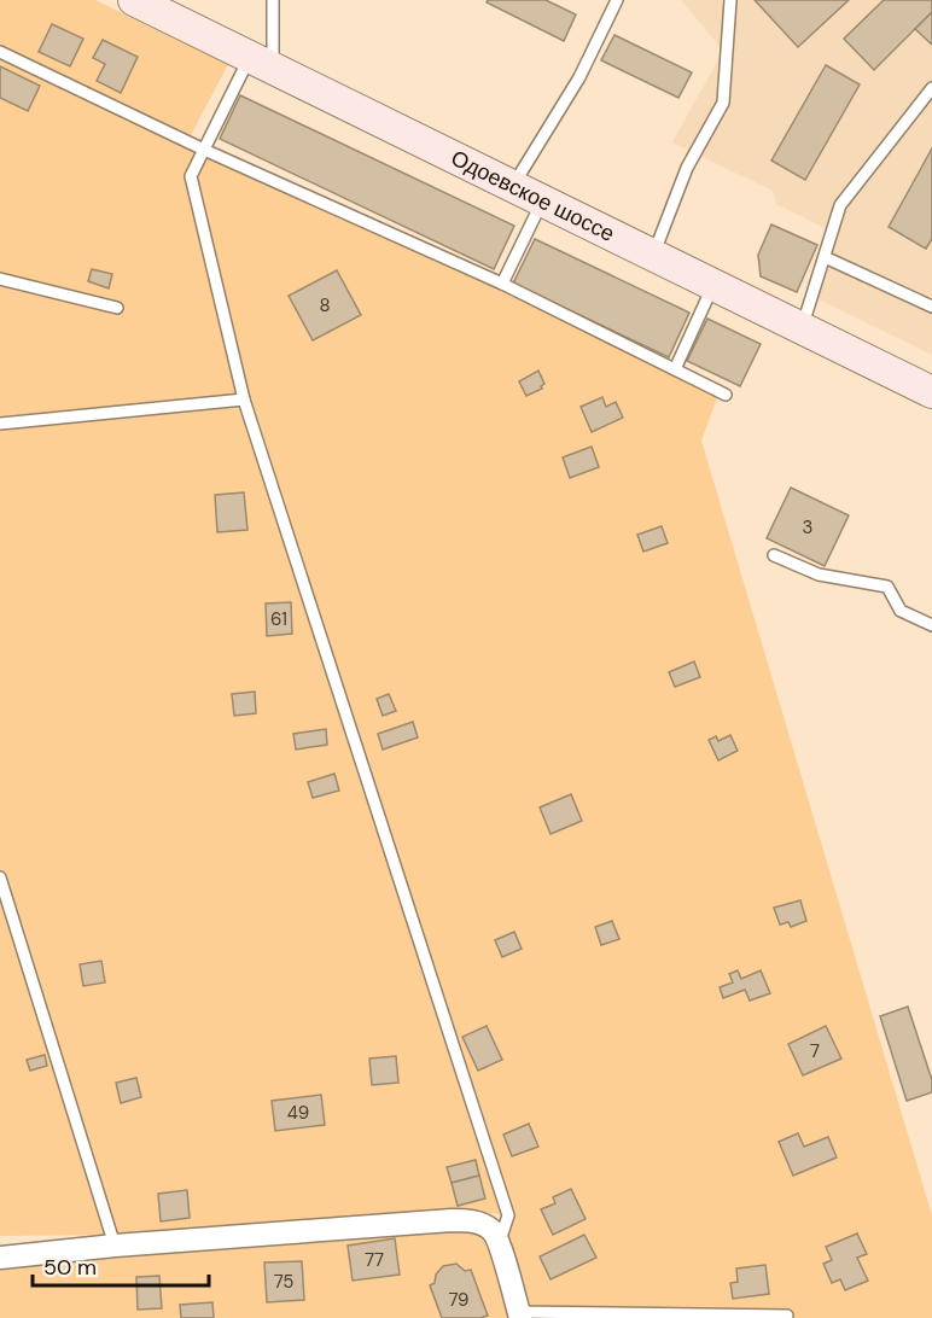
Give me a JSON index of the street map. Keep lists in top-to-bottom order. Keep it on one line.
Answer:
{"streets":{"main road":["Одоевское шоссе"]},"house_numbers":["8","3","61","7","49","77","75","79"],"scale_bar":"50 m"}
